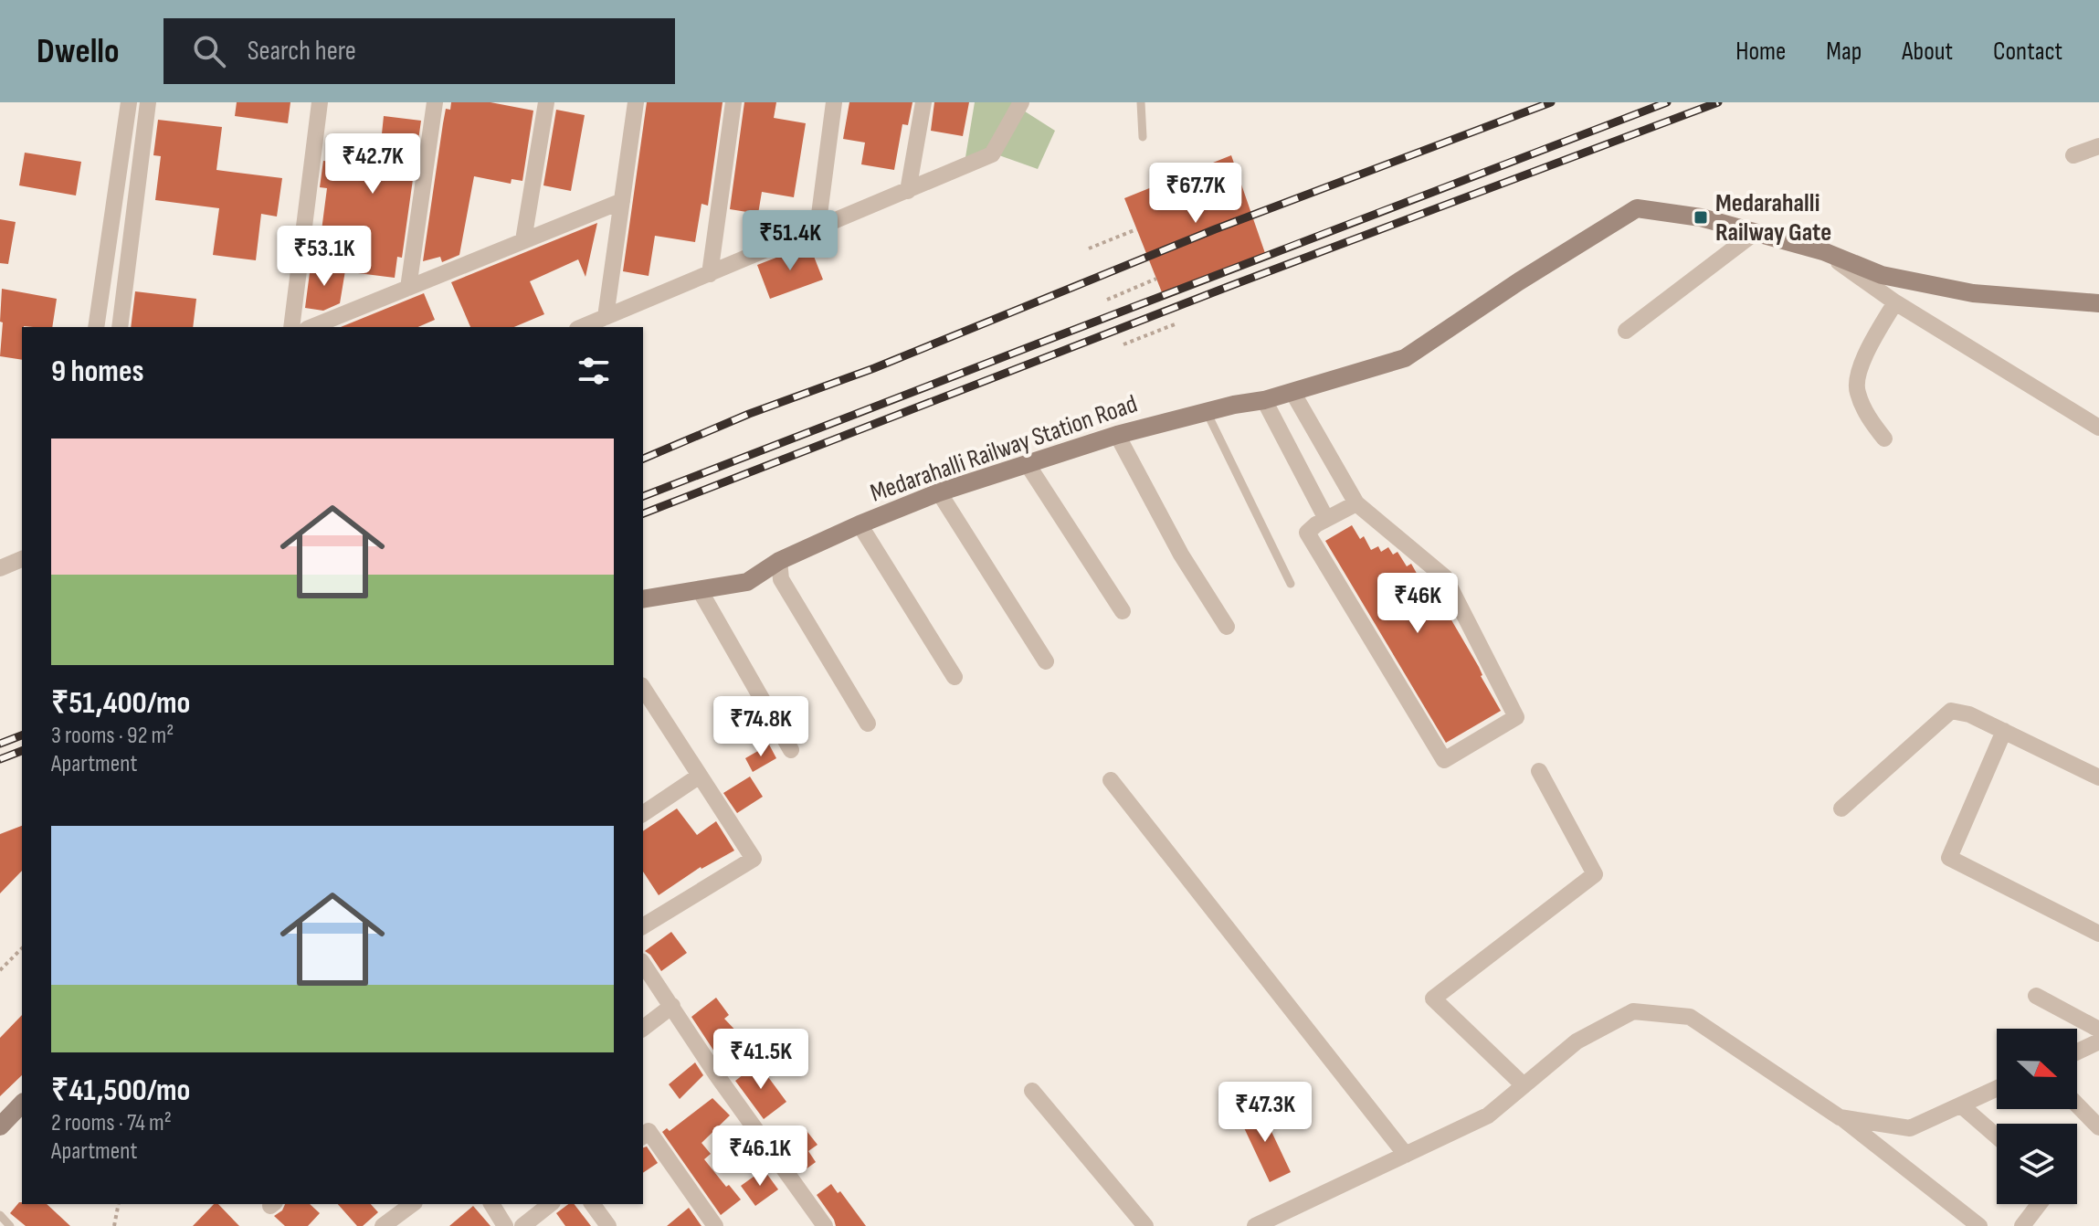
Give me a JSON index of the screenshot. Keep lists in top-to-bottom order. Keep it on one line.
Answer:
{"streets":{"street":["Medarahalli Railway Station Road"]},"places":{"transit":["Medarahalli Railway Gate"]},"north":"right","page":{"header":"Dwello","search":"Search here","nav":["Home","Map","About","Contact"],"price":["₹42.7K","₹67.7K","₹51.4K","₹53.1K","₹46K","₹74.8K","₹41.5K","₹47.3K","₹46.1K"],"heading":"9 homes","list":[{"name":"₹51,400/mo","note":"3 rooms · 92 m² · Apartment"},{"name":"₹41,500/mo","note":"2 rooms · 74 m² · Apartment"}]}}
